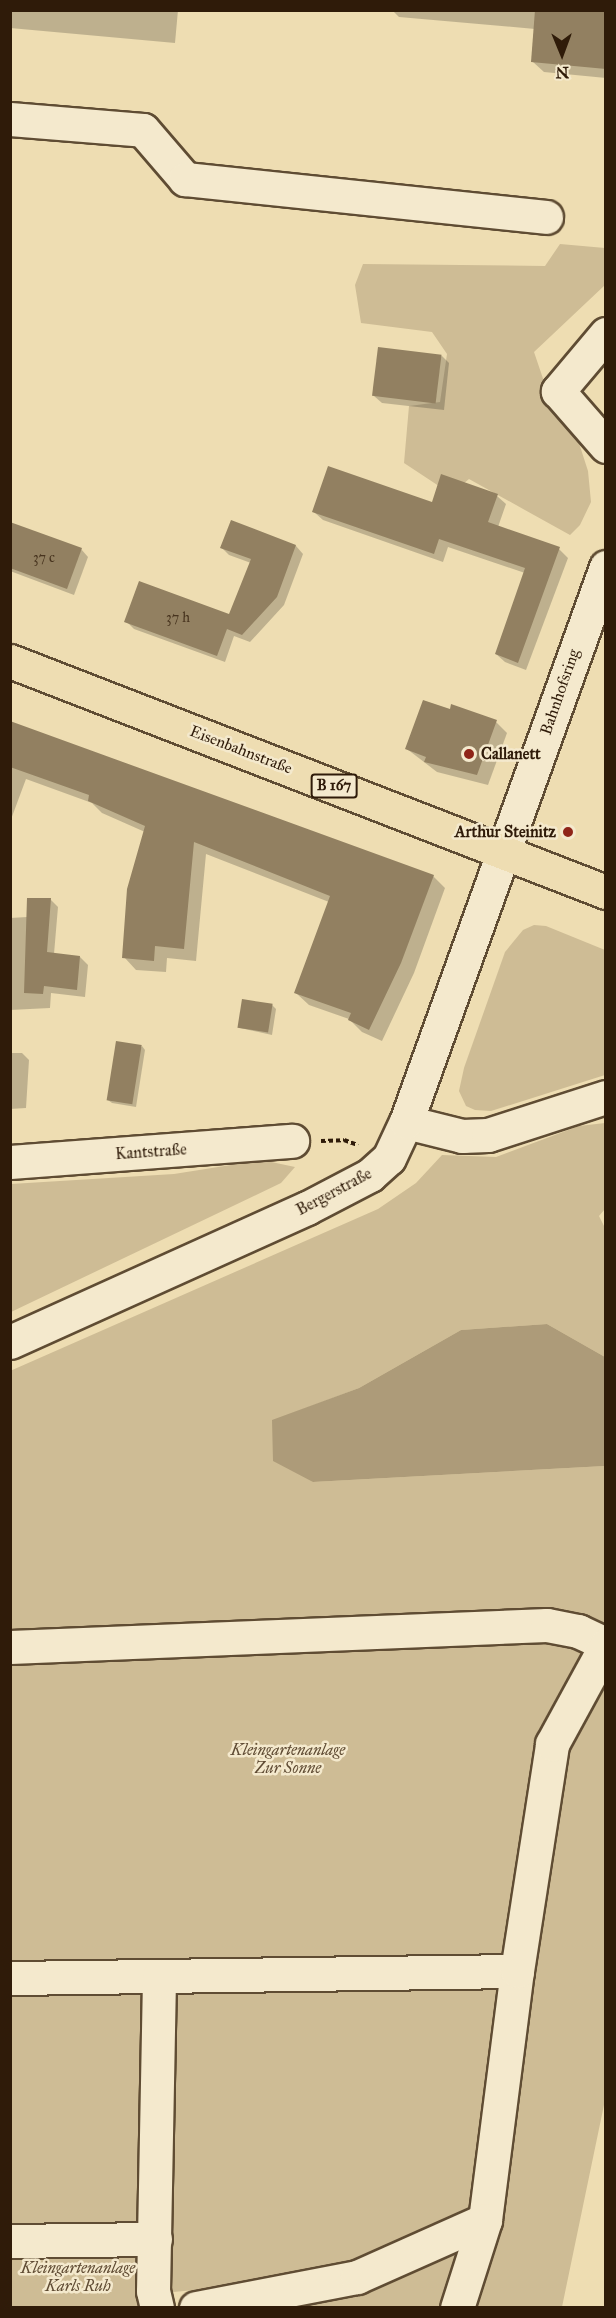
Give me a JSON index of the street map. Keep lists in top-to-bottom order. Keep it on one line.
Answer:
{"streets":{"main road":["Eisenbahnstraße","B 167"],"street":["Bahnhofsring","Kantstraße","Bergerstraße"]},"crossings":[["Bahnhofsring","Eisenbahnstraße"],["Bahnhofsring","Bergerstraße"],["Eisenbahnstraße","Bergerstraße"]],"parks":["Kleingartenanlage Zur Sonne","Kleingartenanlage Karls Ruh"],"places":["Callanett","Arthur Steinitz"],"house_numbers":["37 c","37 h"],"north":"bottom"}
